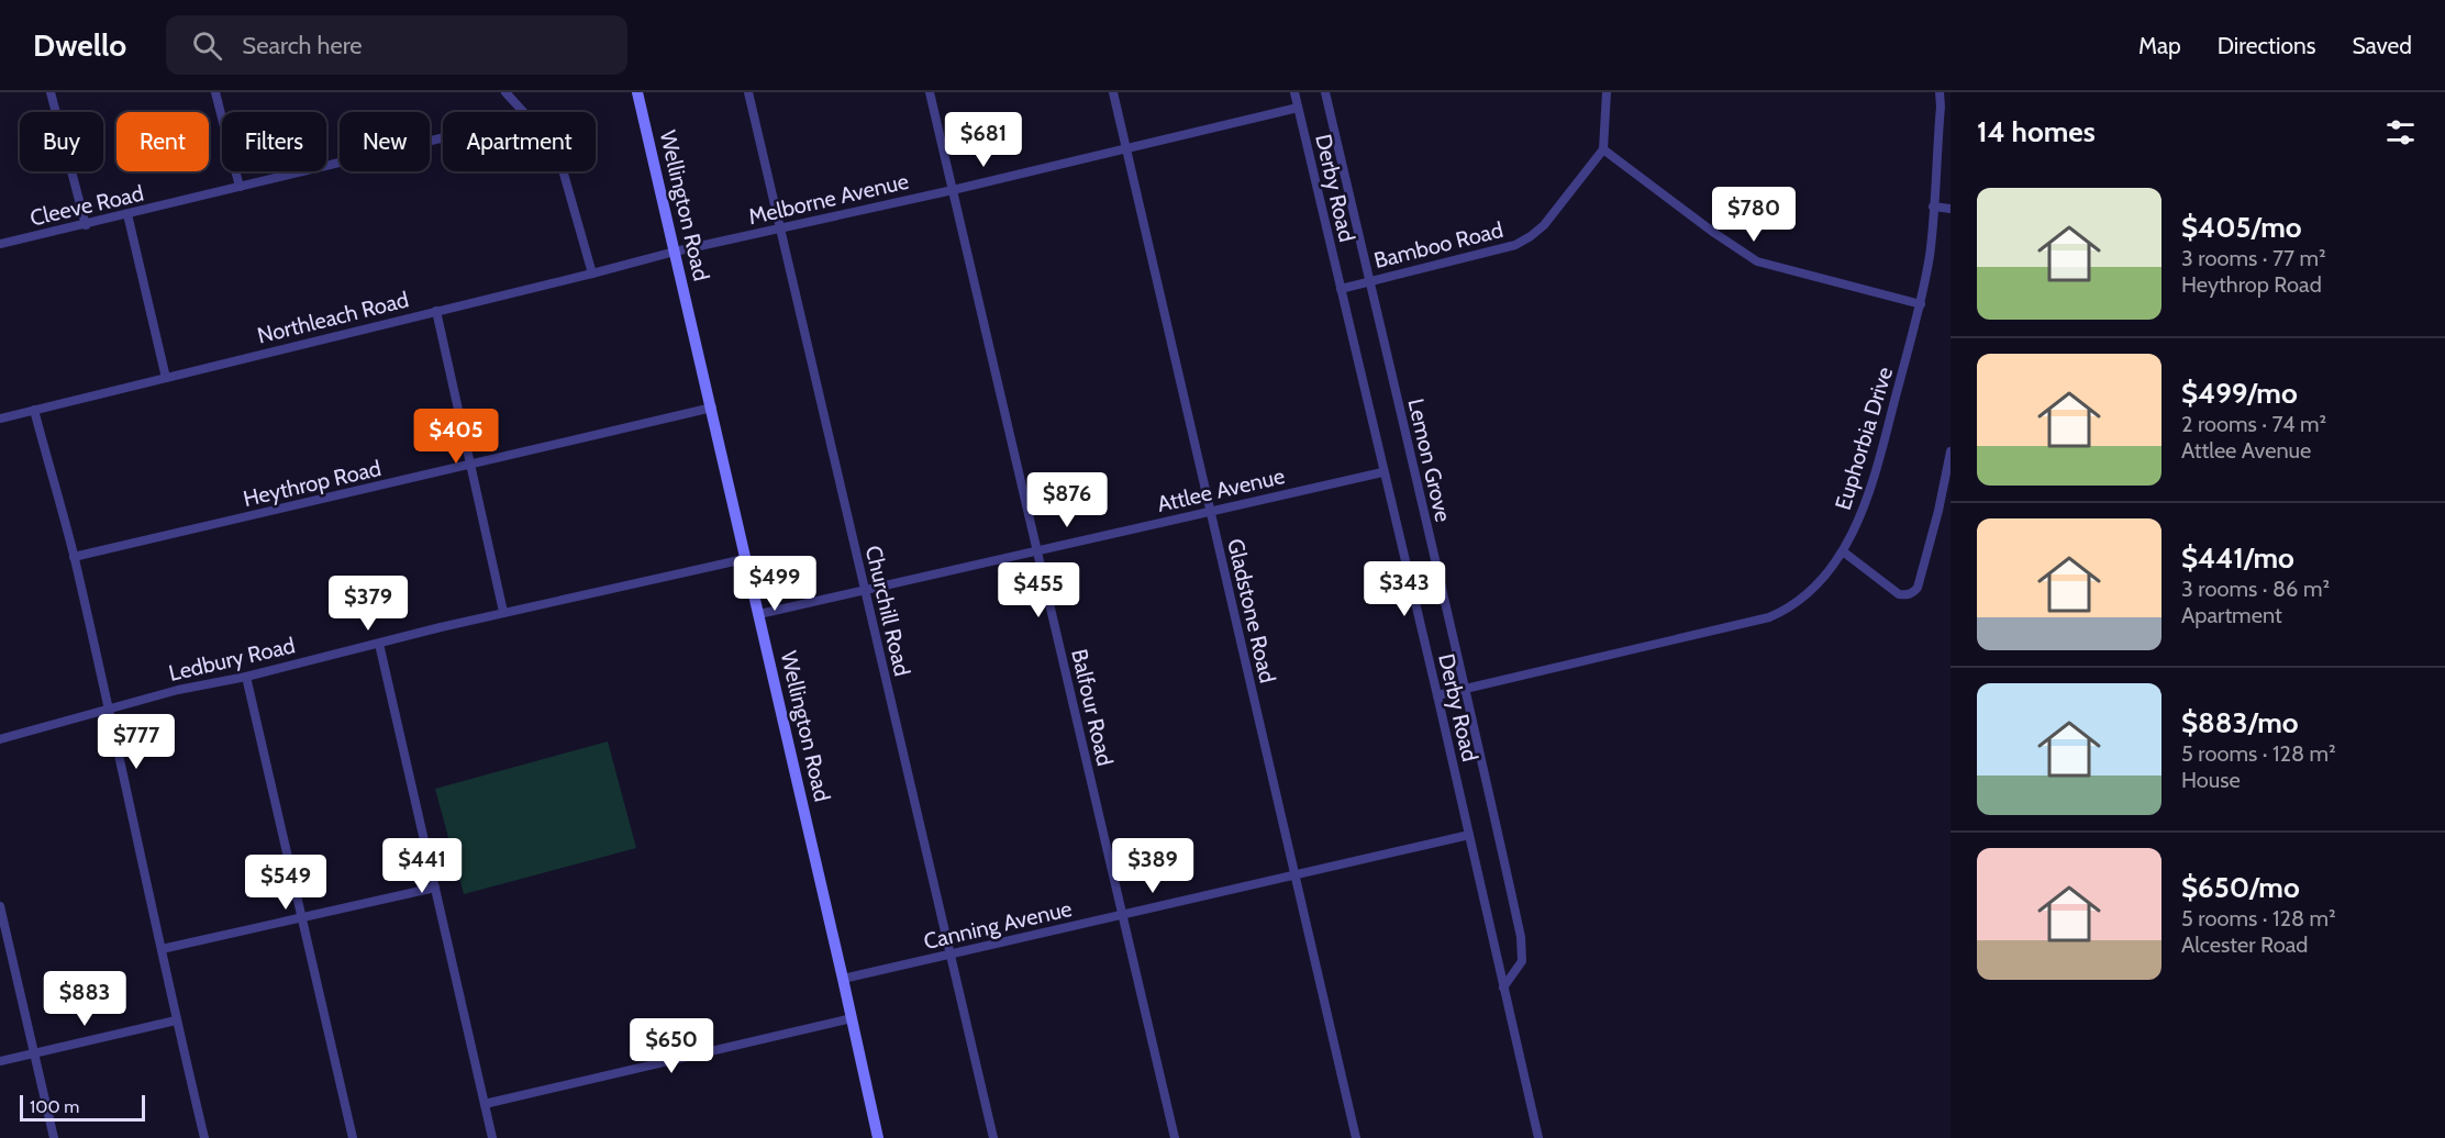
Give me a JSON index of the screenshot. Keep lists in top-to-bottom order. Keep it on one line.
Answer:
{"streets":{"main road":["Wellington Road"],"street":["Derby Road","Melborne Avenue","Cleeve Road","Bamboo Road","Northleach Road","Euphorbia Drive","Lemon Grove","Heythrop Road","Attlee Avenue","Churchill Road","Gladstone Road","Ledbury Road","Balfour Road","Canning Avenue"]},"crossings":[["Derby Road","Melborne Avenue"],["Derby Road","Bamboo Road"],["Derby Road","Euphorbia Drive"],["Derby Road","Lemon Grove"],["Derby Road","Attlee Avenue"],["Derby Road","Canning Avenue"],["Melborne Avenue","Wellington Road"],["Melborne Avenue","Northleach Road"],["Melborne Avenue","Churchill Road"],["Melborne Avenue","Gladstone Road"],["Melborne Avenue","Balfour Road"],["Wellington Road","Northleach Road"],["Wellington Road","Heythrop Road"],["Wellington Road","Attlee Avenue"],["Wellington Road","Ledbury Road"],["Wellington Road","Canning Avenue"],["Bamboo Road","Lemon Grove"],["Euphorbia Drive","Lemon Grove"],["Attlee Avenue","Churchill Road"],["Attlee Avenue","Gladstone Road"],["Attlee Avenue","Balfour Road"],["Churchill Road","Canning Avenue"],["Gladstone Road","Canning Avenue"],["Balfour Road","Canning Avenue"]],"scale_bar":"100 m","page":{"header":"Dwello","search":"Search here","nav":["Map","Directions","Saved"],"heading":"14 homes","price":["$681","$780","$405","$876","$499","$343","$455","$379","$777","$441","$389","$549","$883","$650"],"chip":["Buy","Rent","Filters","New","Apartment"],"list":[{"name":"$405/mo","note":"3 rooms · 77 m² · Heythrop Road"},{"name":"$499/mo","note":"2 rooms · 74 m² · Attlee Avenue"},{"name":"$441/mo","note":"3 rooms · 86 m² · Apartment"},{"name":"$883/mo","note":"5 rooms · 128 m² · House"},{"name":"$650/mo","note":"5 rooms · 128 m² · Alcester Road"}],"scale":"100 m"}}
